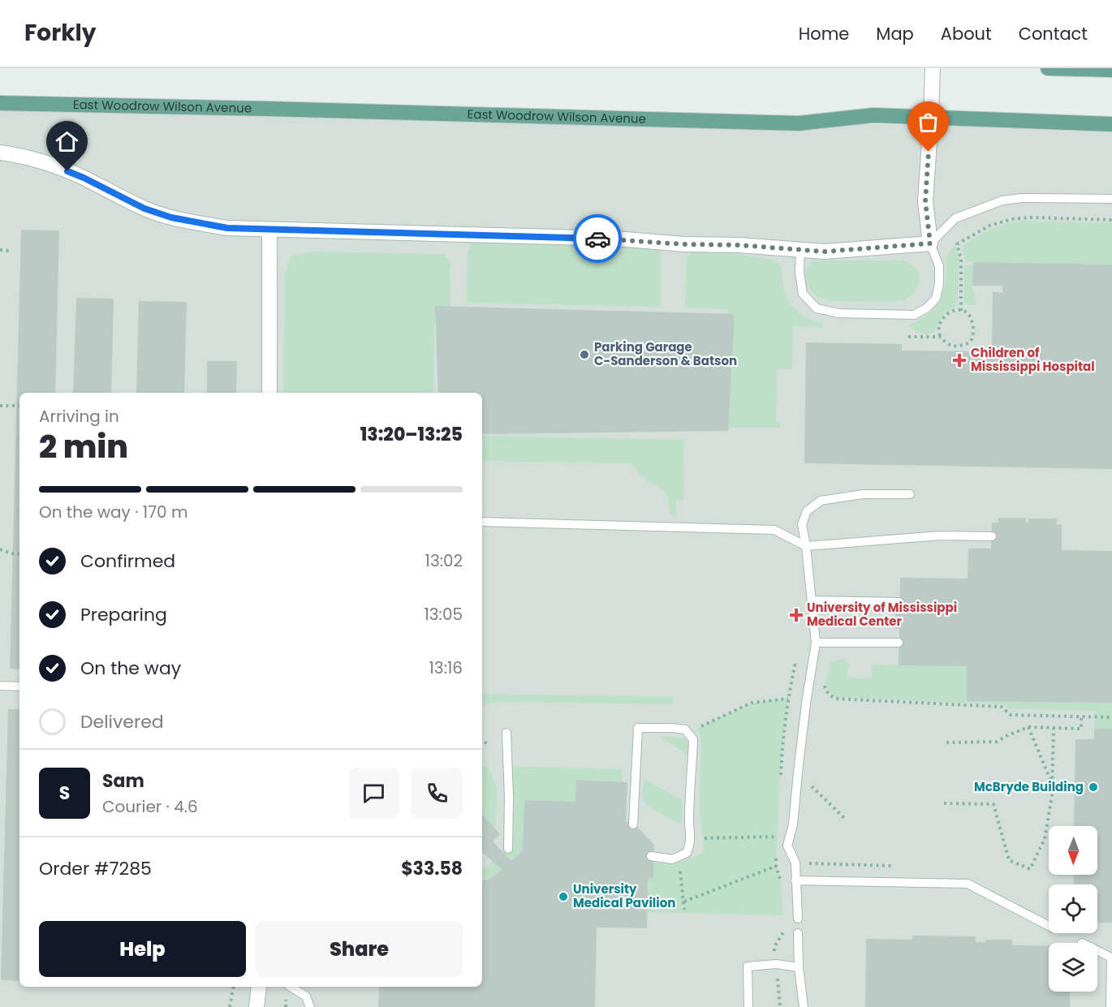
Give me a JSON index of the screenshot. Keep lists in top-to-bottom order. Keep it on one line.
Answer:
{"streets":{"main road":["East Woodrow Wilson Avenue"]},"places":{"other":["Parking Garage C-Sanderson & Batson","McBryde Building","University Medical Pavilion"],"health":["Children of Mississippi Hospital","University of Mississippi Medical Center"]},"north":"bottom","page":{"header":"Forkly","nav":["Home","Map","About","Contact"],"heading":["2 min","Arriving in","13:20–13:25"],"panel":["Sam","Courier · 4.6","Order #7285","$33.58"],"bar":"On the way · 170 m","list":[["Confirmed","13:02"],["Preparing","13:05"],["On the way","13:16"],"Delivered"],"round":"S","buttons":["Help","Share"]}}
